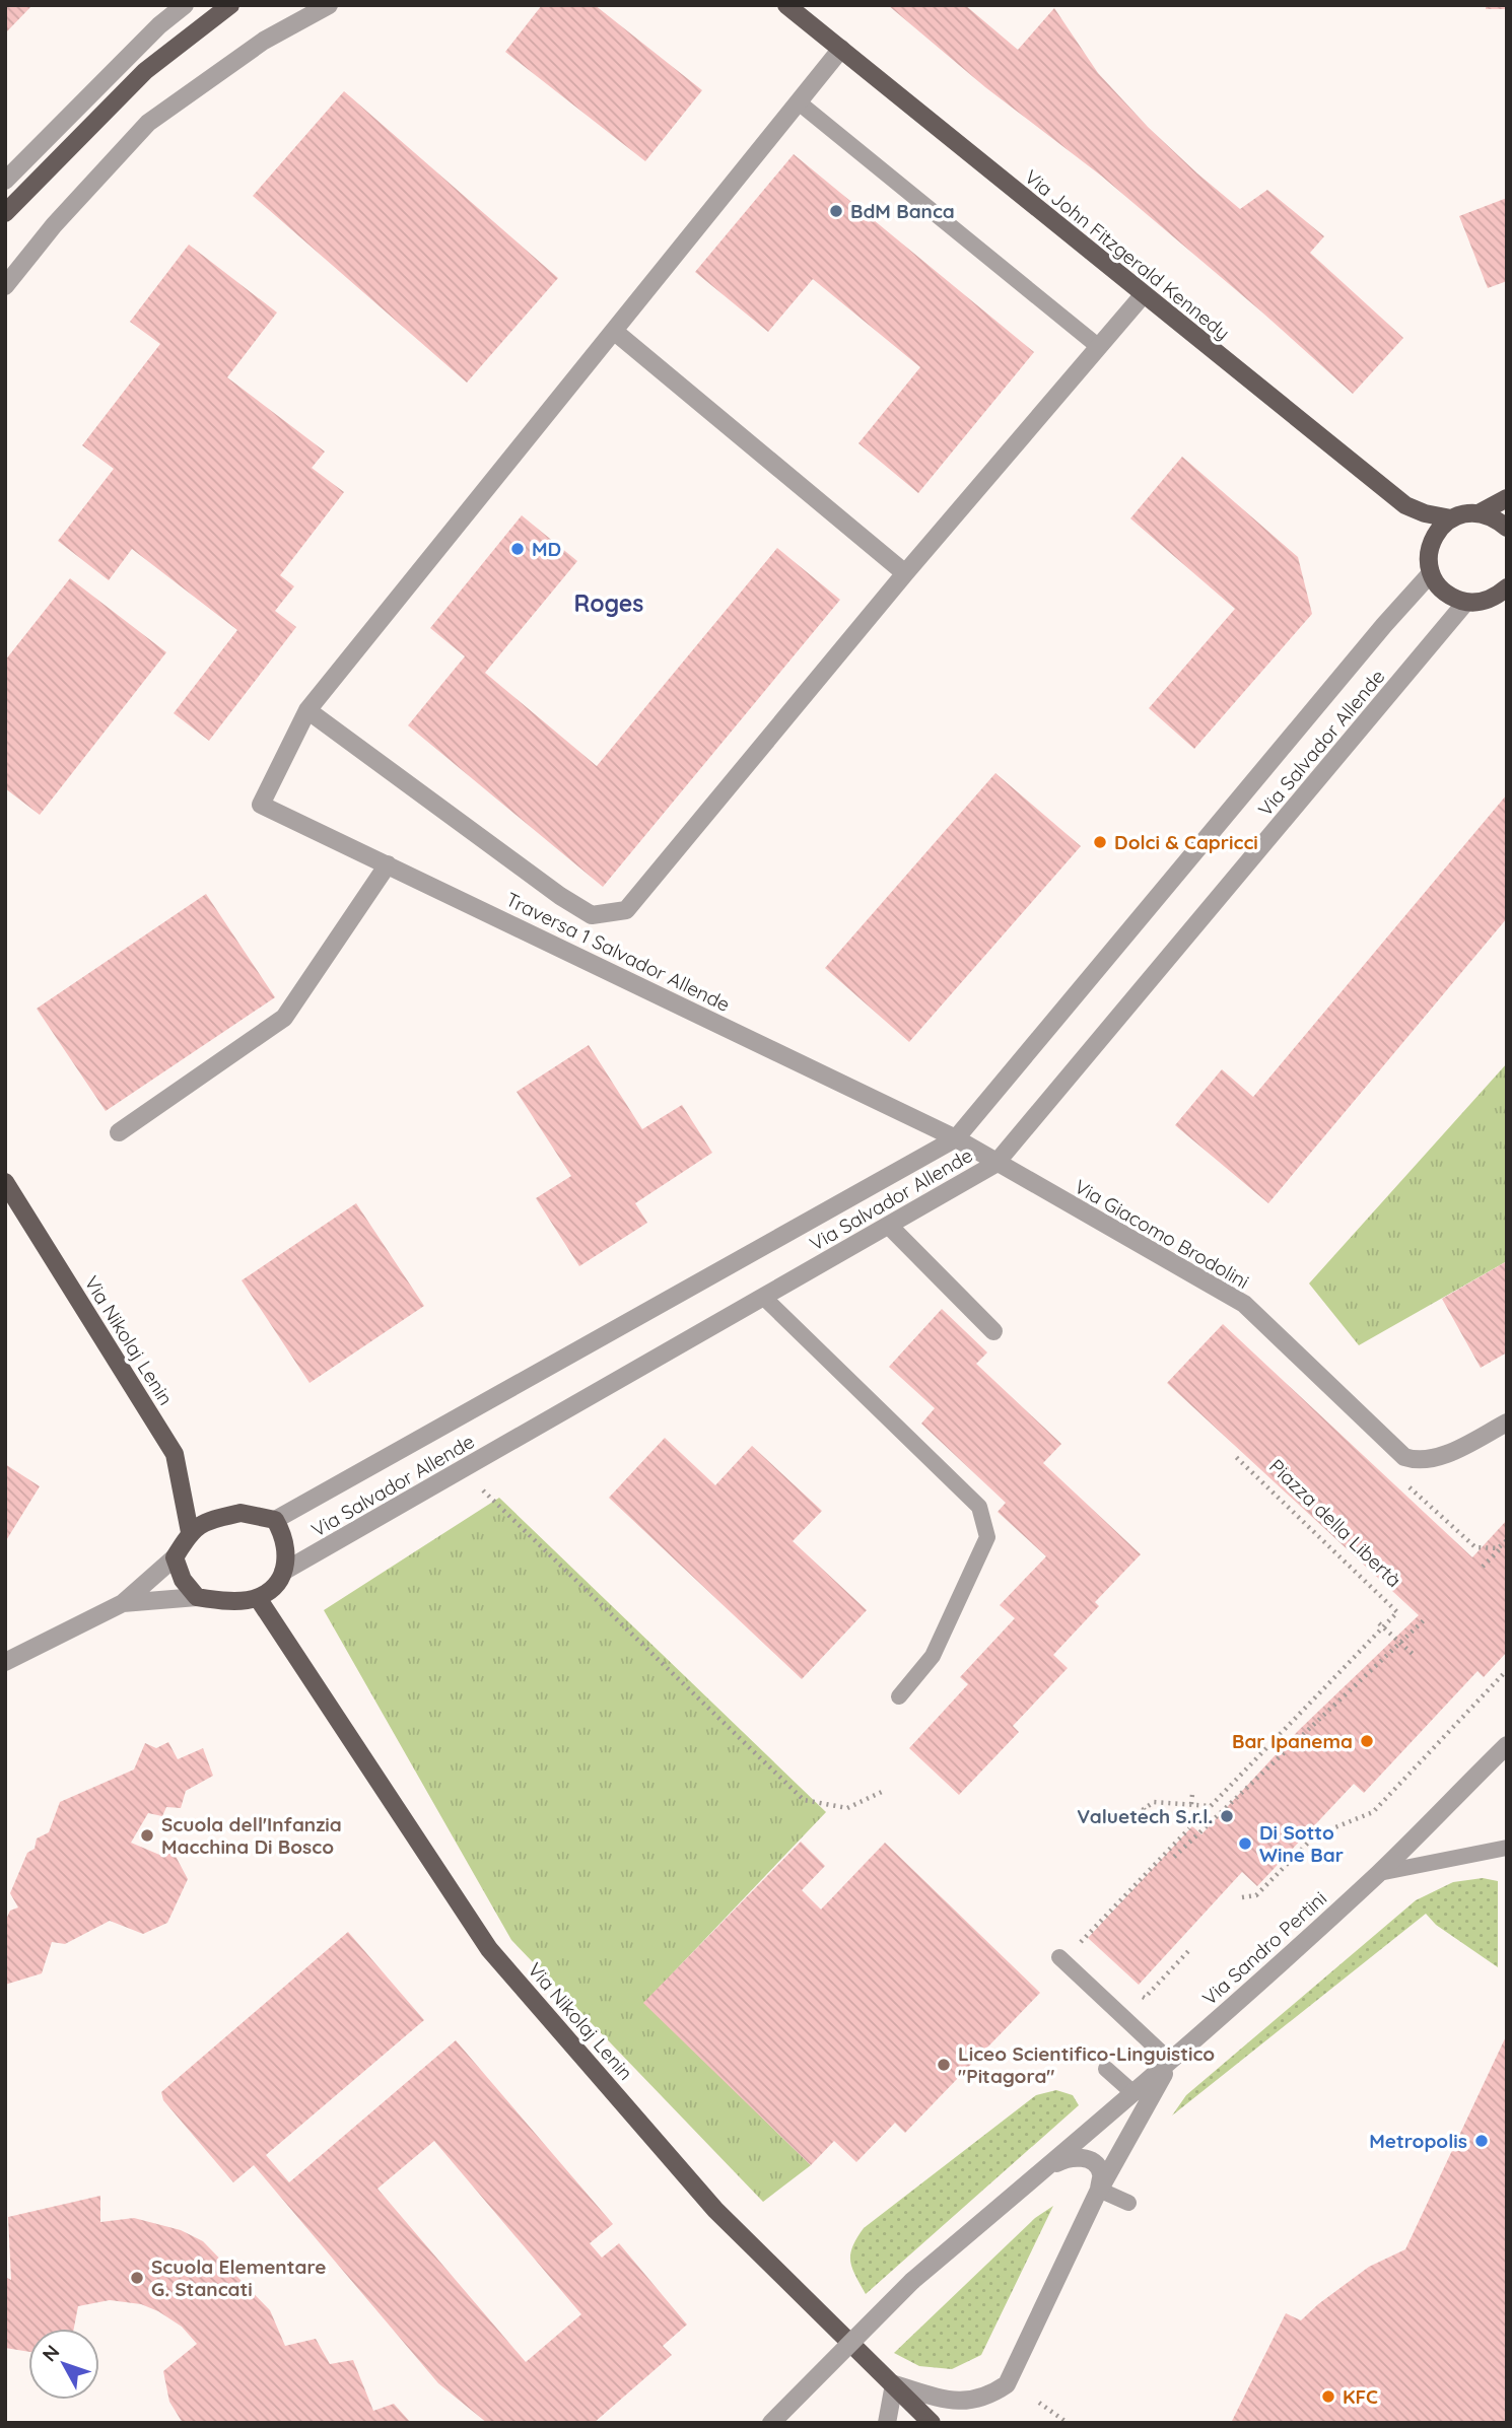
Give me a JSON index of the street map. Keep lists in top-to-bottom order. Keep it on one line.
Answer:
{"streets":{"main road":["Via John Fitzgerald Kennedy","Via Nikolaj Lenin"],"street":["Via Salvador Allende","Traversa 1 Salvador Allende","Via Giacomo Brodolini","Via Sandro Pertini"],"path":["Piazza della Libertà"]},"crossings":[["Via Salvador Allende","Traversa 1 Salvador Allende"],["Via Salvador Allende","Via Giacomo Brodolini"],["Via Salvador Allende","Via Nikolaj Lenin"],["Traversa 1 Salvador Allende","Via Giacomo Brodolini"],["Via Nikolaj Lenin","Via Sandro Pertini"]],"districts":["Roges"],"places":["BdM Banca","MD","Dolci & Capricci","Bar Ipanema","Valuetech S.r.l.","Scuola dell'Infanzia Macchina Di Bosco","Di Sotto Wine Bar","Liceo Scientifico-Linguistico \"Pitagora\"","Metropolis","Scuola Elementare G. Stancati","KFC"],"north":"top left"}
